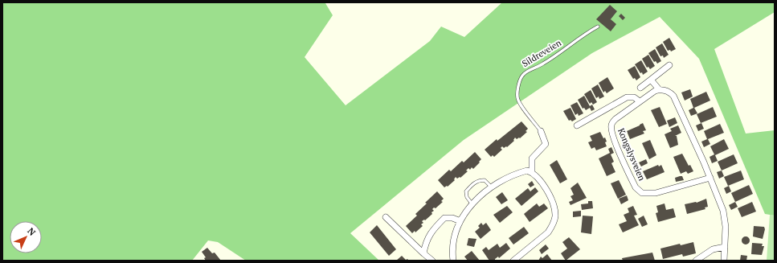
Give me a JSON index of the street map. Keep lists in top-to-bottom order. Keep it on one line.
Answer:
{"streets":{"street":["Sildreveien","Kongslysveien"]},"north":"top right"}
